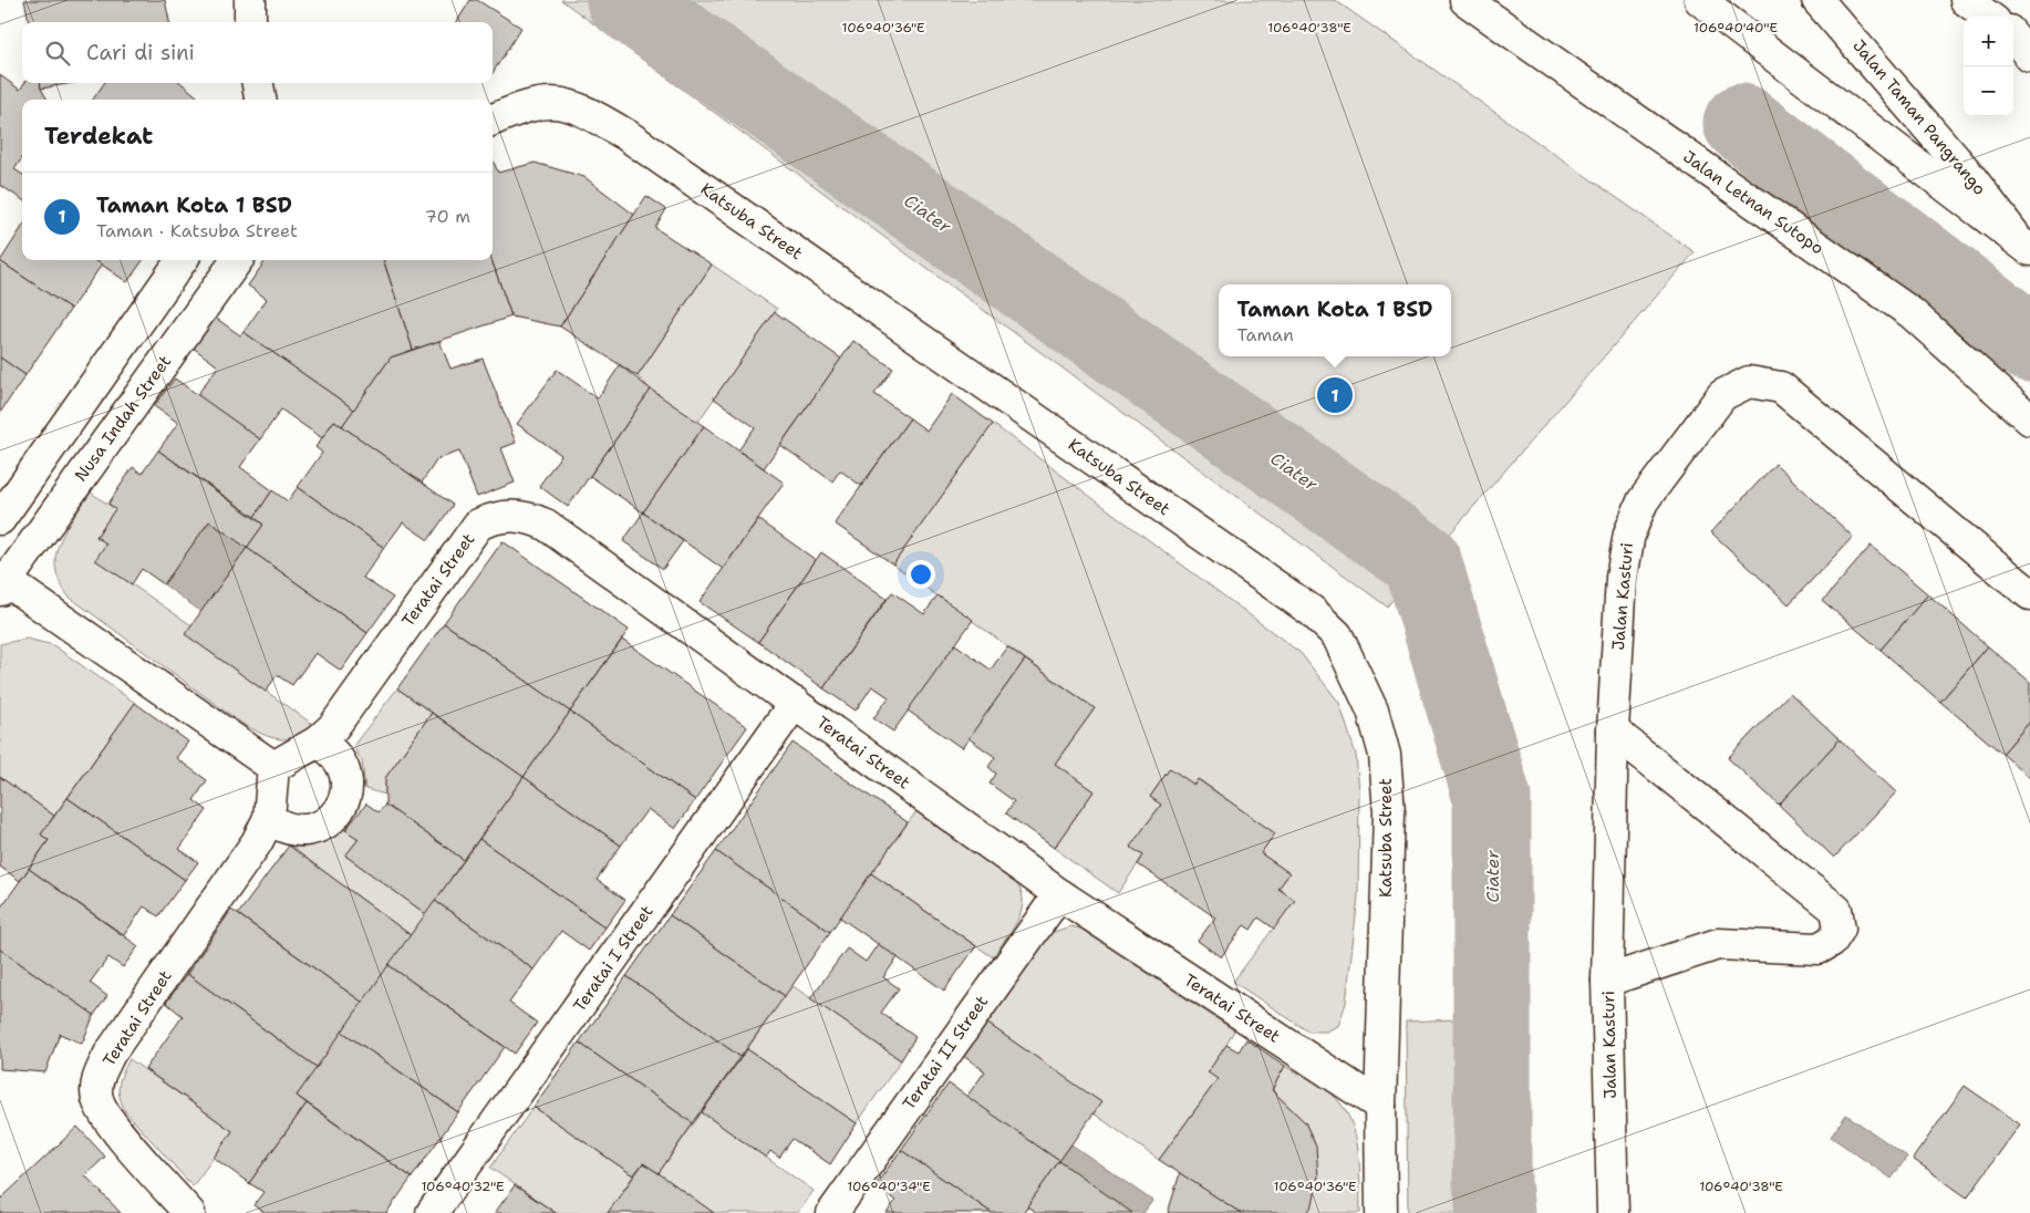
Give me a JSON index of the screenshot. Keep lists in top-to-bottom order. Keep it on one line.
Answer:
{"streets":{"street":["Jalan Taman Pangrango","Jalan Letnan Sutopo","Katsuba Street","Nusa Indah Street","Teratai Street","Jalan Kasturi","Teratai I Street","Teratai II Street"]},"crossings":[["Katsuba Street","Teratai Street"],["Teratai Street","Teratai I Street"],["Teratai Street","Teratai II Street"]],"water":["Ciater"],"page":{"map_buttons":["+","−"],"search":"Cari di sini","heading":"Terdekat","list":[{"mark":"1","name":"Taman Kota 1 BSD","note":"Taman · Katsuba Street","value":"70 m"}],"popup":["Taman Kota 1 BSD","Taman"],"pins":"1"},"coordinates":["106°40'36\"E","106°40'38\"E","106°40'40\"E","106°40'32\"E","106°40'34\"E"]}
